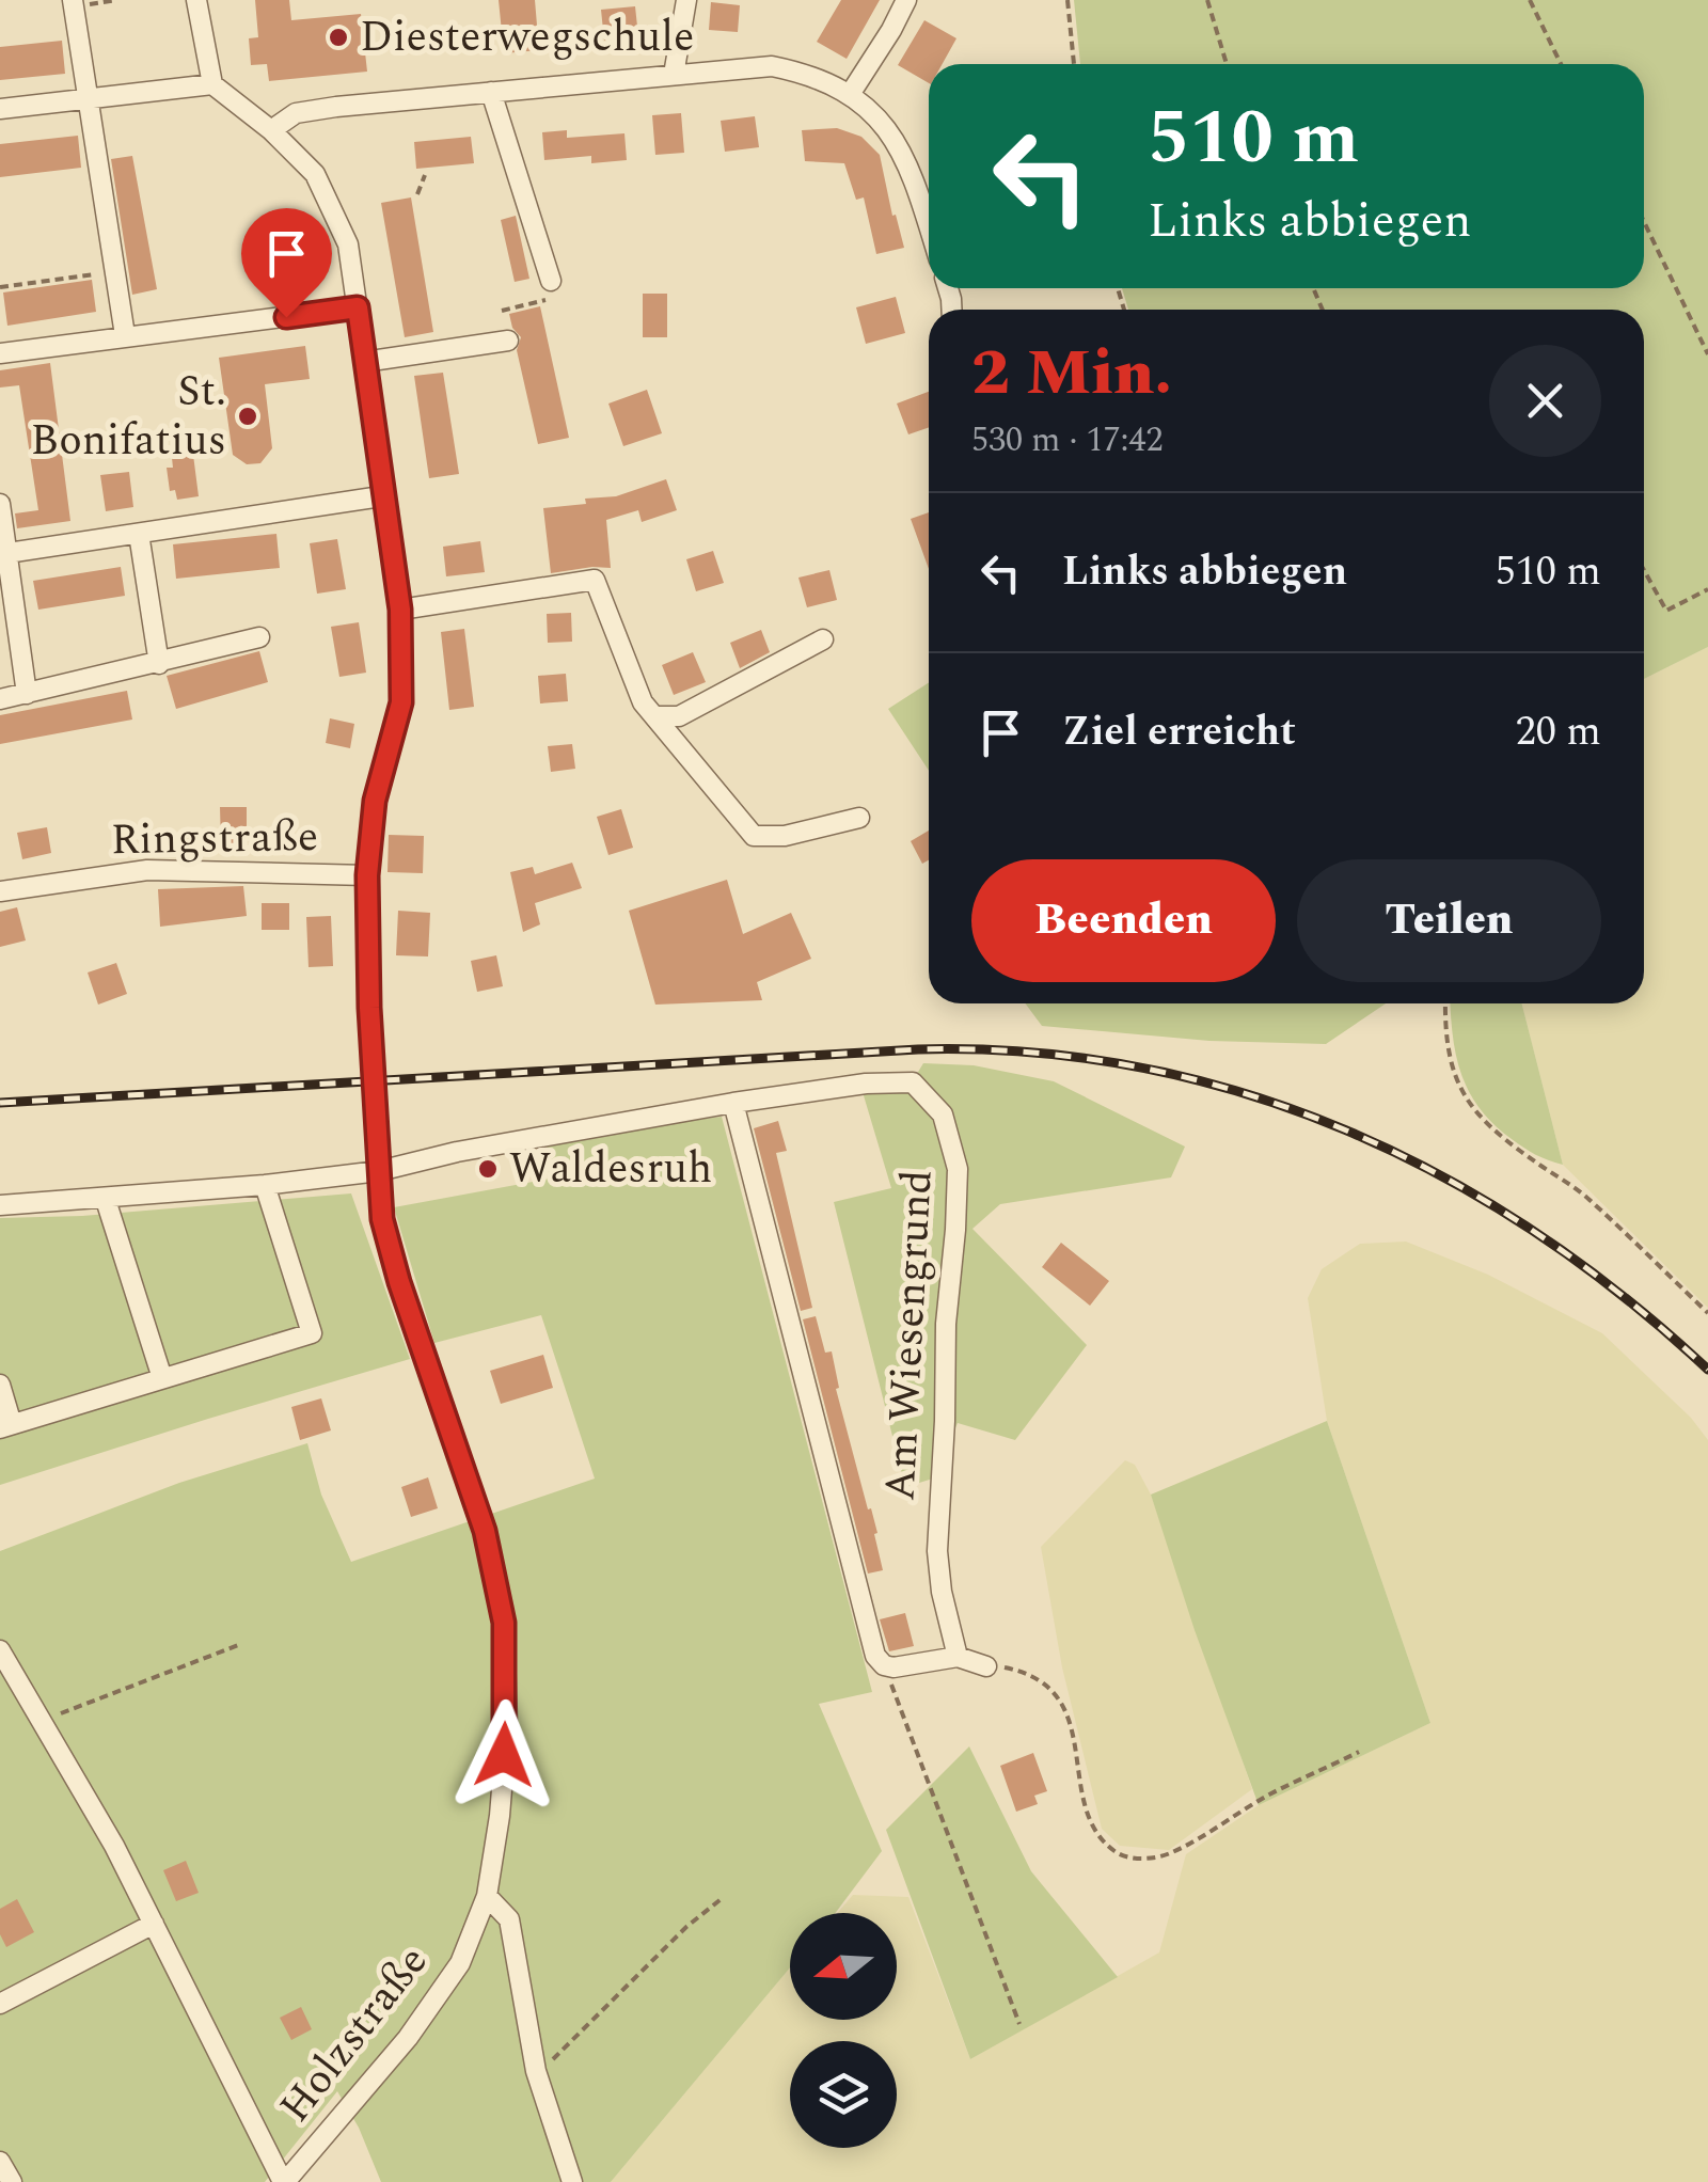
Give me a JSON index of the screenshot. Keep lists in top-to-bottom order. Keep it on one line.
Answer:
{"streets":{"street":["Ringstraße","Am Wiesengrund","Holzstraße"]},"crossings":[["Ringstraße","Holzstraße"],["Am Wiesengrund","Holzstraße"]],"places":["Diesterwegschule","St. Bonifatius","Waldesruh"],"north":"left","page":{"turn":["510 m","Links abbiegen"],"heading":["2 Min.","530 m · 17:42"],"list":[{"name":"Links abbiegen","value":"510 m"},{"name":"Ziel erreicht","value":"20 m"}],"buttons":["Beenden","Teilen"]}}
